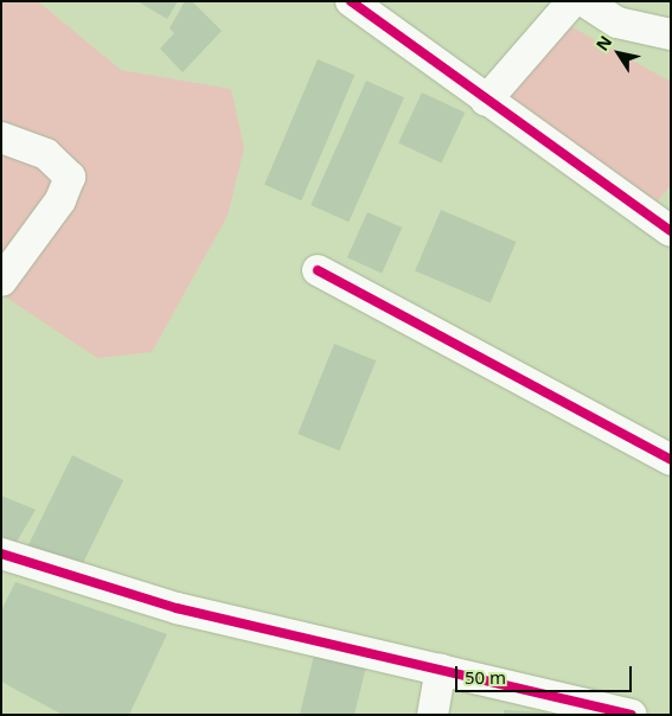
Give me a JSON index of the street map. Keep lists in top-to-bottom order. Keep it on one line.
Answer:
{"scale_bar":"50 m","north":"top left"}
